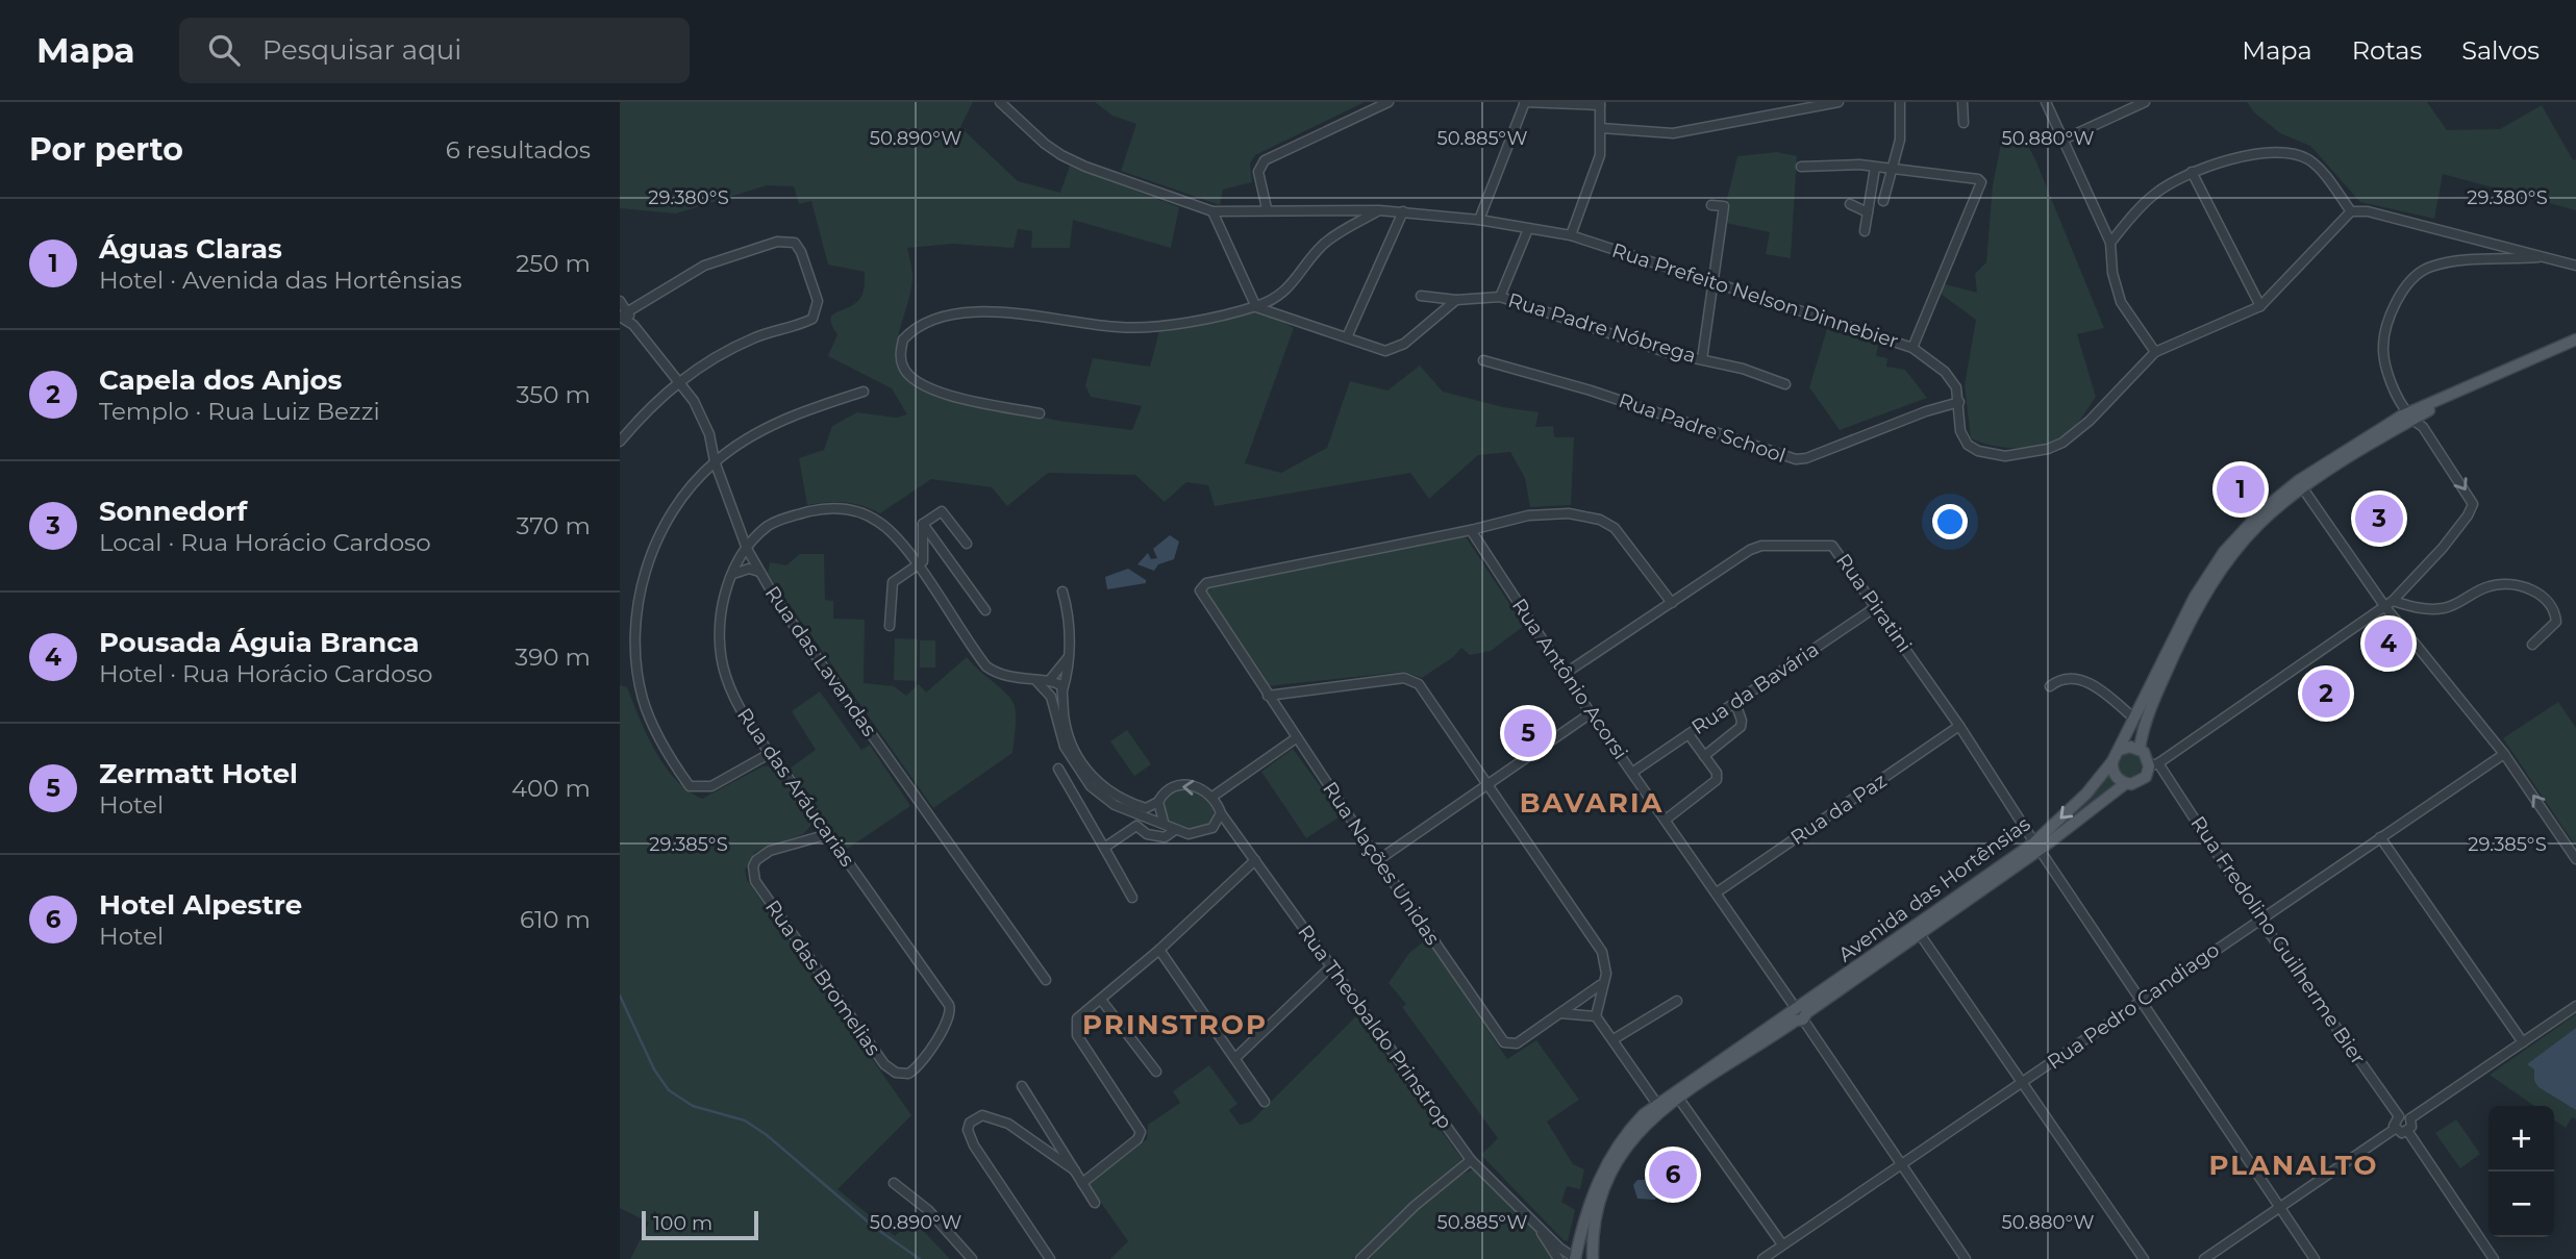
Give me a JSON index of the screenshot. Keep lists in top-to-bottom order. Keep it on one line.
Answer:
{"streets":{"main road":["Avenida das Hortênsias"],"street":["Rua Prefeito Nelson Dinnebier","Rua Padre Nóbrega","Rua Padre School","Rua Piratini","Rua das Lavandas","Rua Antônio Acorsi","Rua da Bavária","Rua das Aráucarias","Rua da Paz","Rua Nações Unidas","Rua Fredolino Guilherme Bier","Rua das Bromelias","Rua Pedro Candiago","Rua Theobaldo Prinstrop"]},"crossings":[["Rua Prefeito Nelson Dinnebier","Rua Padre School"],["Rua Piratini","Rua Antônio Acorsi"],["Rua Piratini","Rua da Bavária"],["Rua Piratini","Rua da Paz"],["Rua Piratini","Avenida das Hortênsias"],["Rua Piratini","Rua Pedro Candiago"],["Rua das Lavandas","Rua das Aráucarias"],["Rua Antônio Acorsi","Rua da Bavária"],["Rua Antônio Acorsi","Rua da Paz"],["Rua Antônio Acorsi","Rua Nações Unidas"],["Rua Antônio Acorsi","Avenida das Hortênsias"],["Rua Antônio Acorsi","Rua Pedro Candiago"],["Rua das Aráucarias","Rua das Bromelias"],["Avenida das Hortênsias","Rua Fredolino Guilherme Bier"],["Avenida das Hortênsias","Rua Theobaldo Prinstrop"],["Rua Fredolino Guilherme Bier","Rua Pedro Candiago"]],"districts":["BAVARIA","PRINSTROP","PLANALTO"],"scale_bar":"100 m","page":{"header":"Mapa","search":"Pesquisar aqui","nav":["Mapa","Rotas","Salvos"],"heading":["Por perto","6 resultados"],"list":[{"mark":"1","name":"Águas Claras","note":"Hotel · Avenida das Hortênsias","value":"250 m"},{"mark":"2","name":"Capela dos Anjos","note":"Templo · Rua Luiz Bezzi","value":"350 m"},{"mark":"3","name":"Sonnedorf","note":"Local · Rua Horácio Cardoso","value":"370 m"},{"mark":"4","name":"Pousada Águia Branca","note":"Hotel · Rua Horácio Cardoso","value":"390 m"},{"mark":"5","name":"Zermatt Hotel","note":"Hotel","value":"400 m"},{"mark":"6","name":"Hotel Alpestre","note":"Hotel","value":"610 m"}],"pins":["1","3","4","2","5","6"],"map_buttons":["+","−"],"scale":"100 m"},"coordinates":["50.890°W","50.885°W","50.880°W","29.380°S","29.385°S"]}
